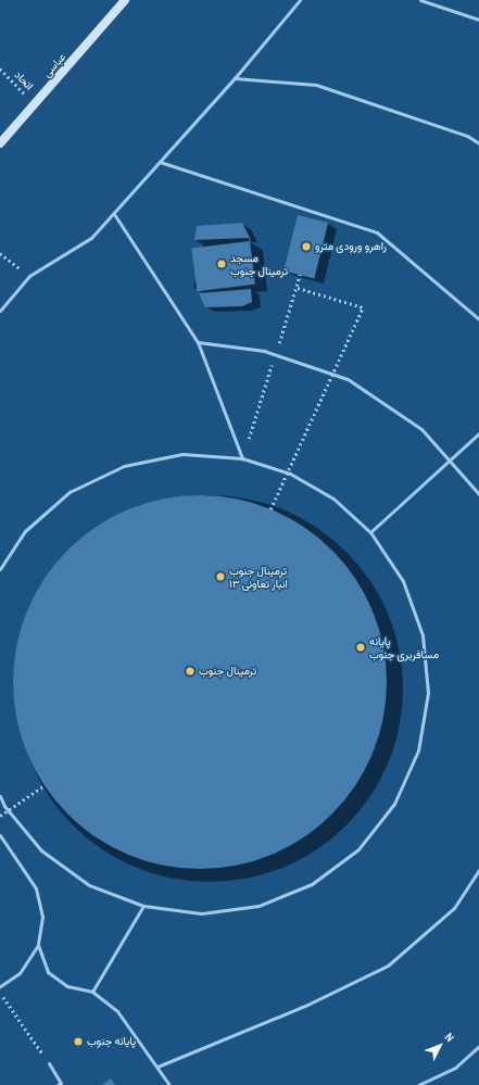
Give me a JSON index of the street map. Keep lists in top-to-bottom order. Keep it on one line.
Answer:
{"streets":{"street":["عباسی"],"path":["اتحاد"]},"crossings":[["عباسی","اتحاد"]],"places":["راهرو ورودی مترو","مسجد ترمینال جنوب","ترمینال جنوب انبار تعاونی ۱۳","پایانه مسافربری جنوب","ترمینال جنوب","پایانه جنوب"],"north":"top right"}
